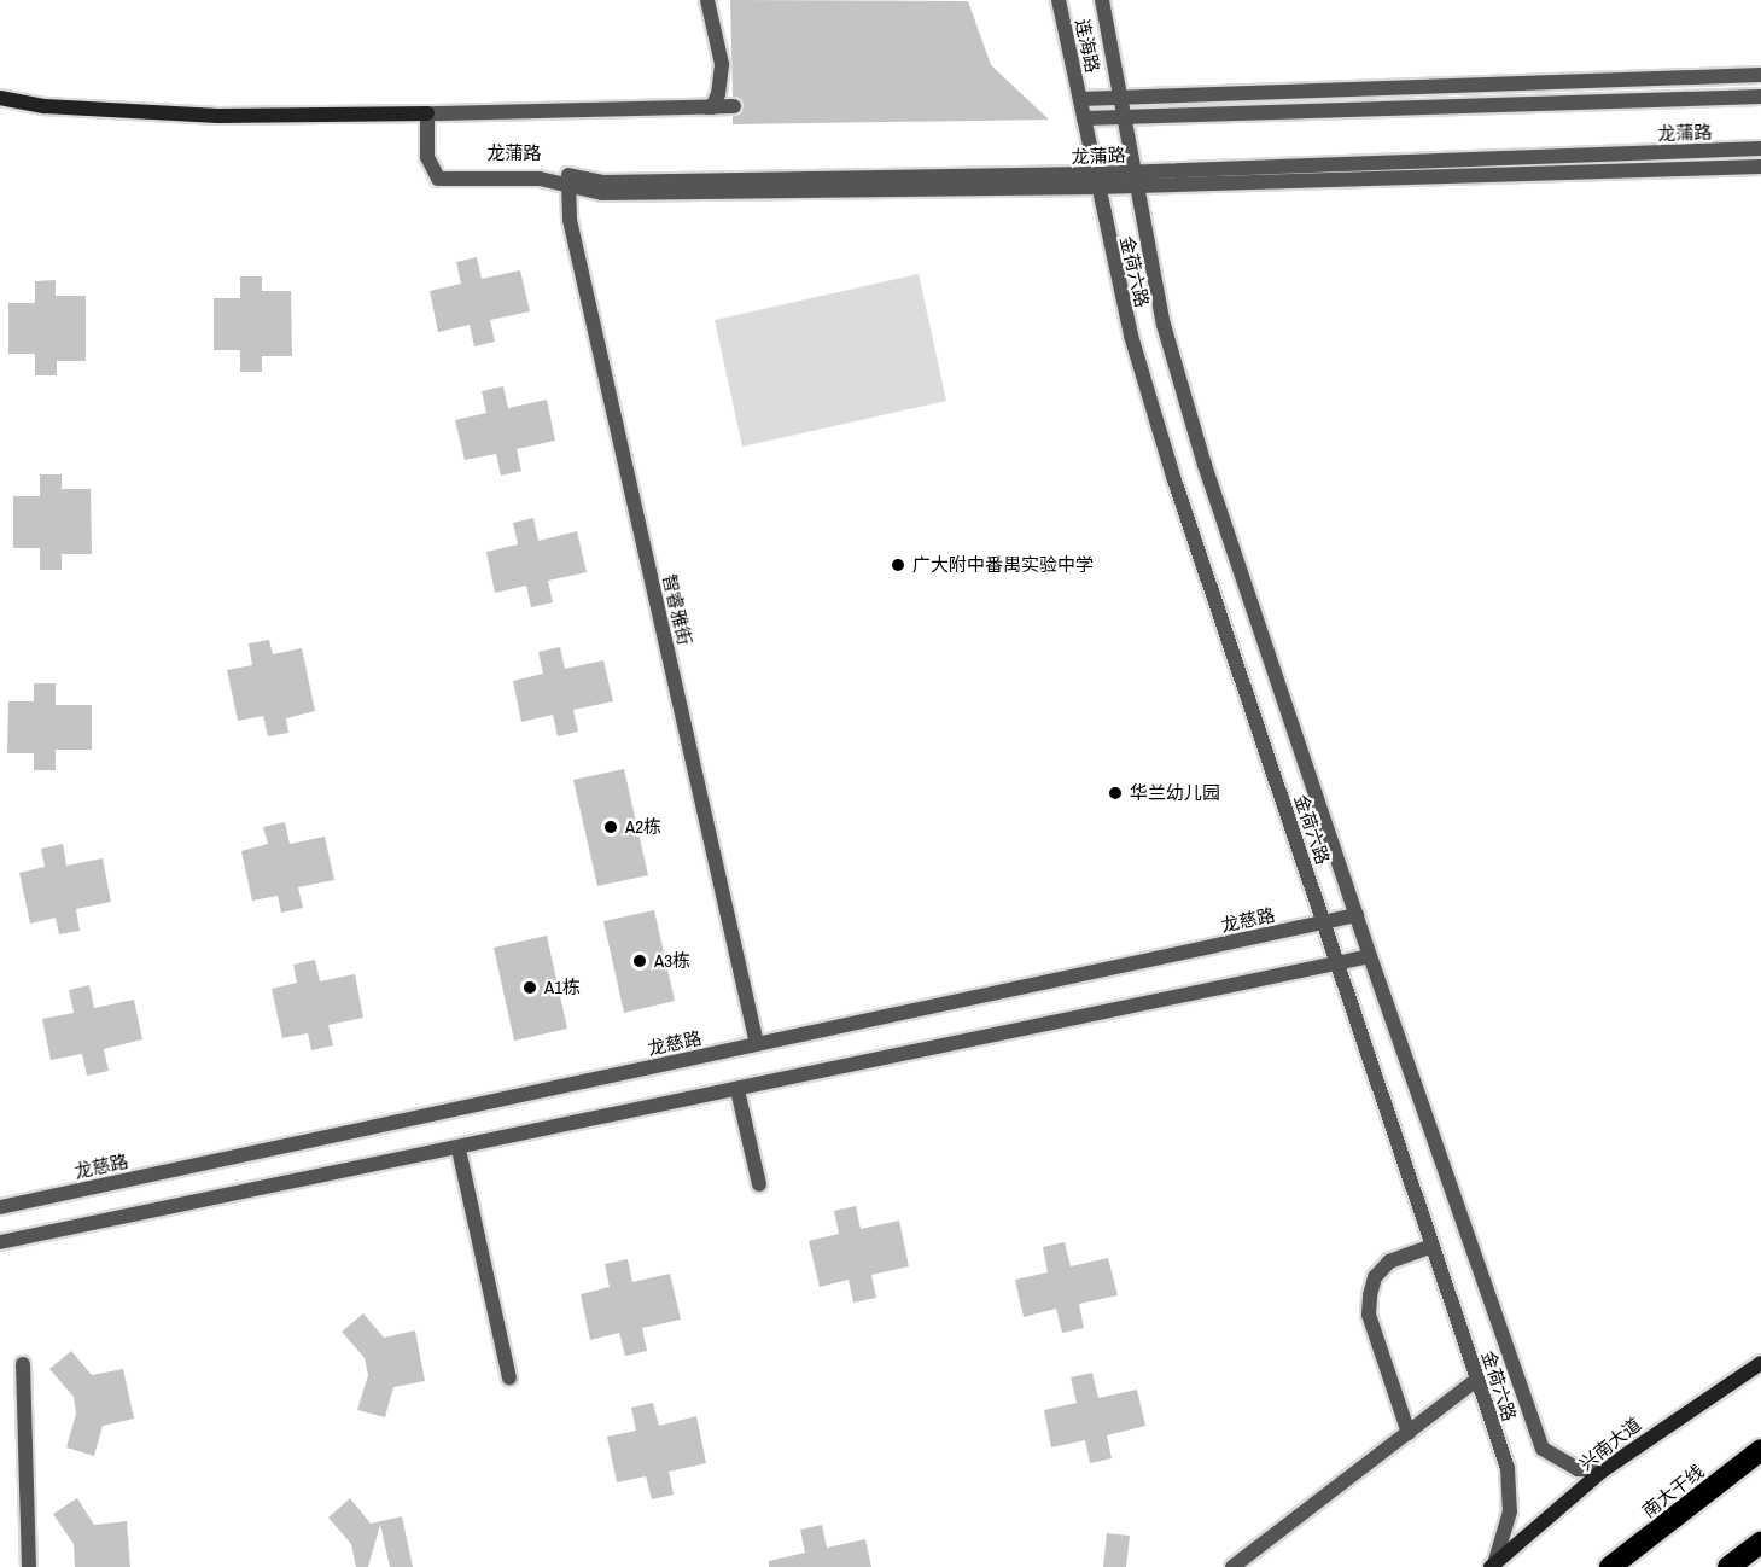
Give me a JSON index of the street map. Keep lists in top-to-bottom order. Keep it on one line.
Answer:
{"streets":{"highway":["南大干线"],"street":["连海路","龙蒲路","金荷六路","智睿雅街","龙慈路","兴南大道"]},"crossings":[["连海路","金荷六路"],["龙蒲路","金荷六路"],["龙蒲路","智睿雅街"],["金荷六路","龙慈路"],["金荷六路","兴南大道"],["智睿雅街","龙慈路"]],"places":["广大附中番禺实验中学","华兰幼儿园","A2栋","A3栋","A1栋"]}
